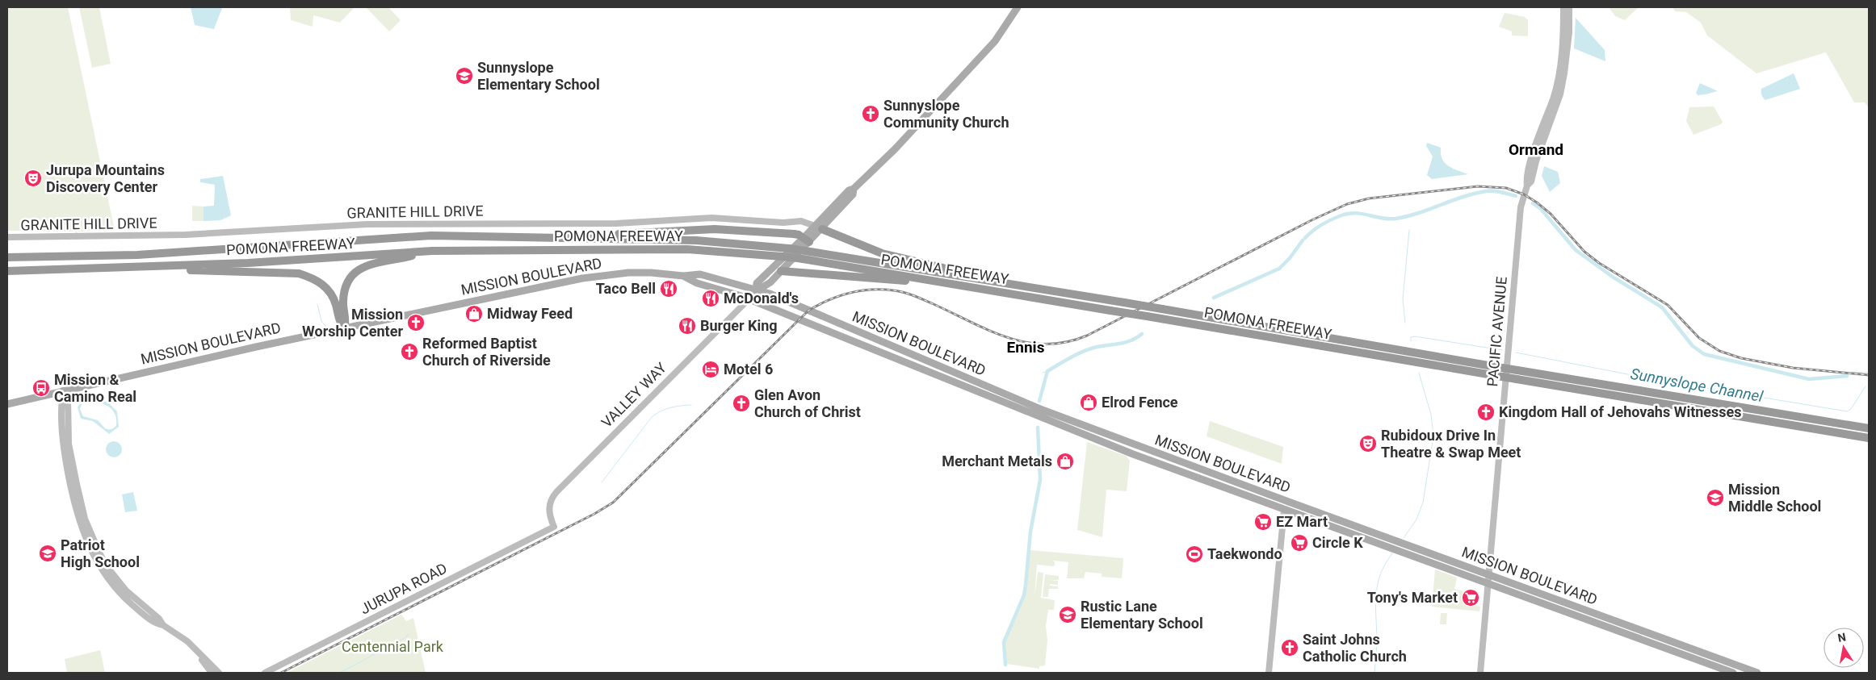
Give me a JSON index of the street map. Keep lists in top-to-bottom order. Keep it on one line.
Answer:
{"streets":{"highway":["POMONA FREEWAY"],"main road":["MISSION BOULEVARD","VALLEY WAY"],"street":["GRANITE HILL DRIVE","PACIFIC AVENUE","JURUPA ROAD"]},"crossings":[["GRANITE HILL DRIVE","VALLEY WAY"],["MISSION BOULEVARD","PACIFIC AVENUE"],["MISSION BOULEVARD","VALLEY WAY"],["VALLEY WAY","JURUPA ROAD"]],"districts":["Ormand","Ennis"],"water":["Sunnyslope Channel"],"parks":["Centennial Park"],"places":{"school or university":["Sunnyslope Elementary School","Mission Middle School","Patriot High School","Rustic Lane Elementary School"],"church":["Sunnyslope Community Church","Mission Worship Center","Reformed Baptist Church of Riverside","Glen Avon Church of Christ","Kingdom Hall of Jehovahs Witnesses","Saint Johns Catholic Church"],"theatre":["Jurupa Mountains Discovery Center","Rubidoux Drive In Theatre & Swap Meet"],"restaurant":["Taco Bell","McDonald's","Burger King"],"shop":["Midway Feed","Elrod Fence","Merchant Metals"],"hotel":["Motel 6"],"bus stop":["Mission & Camino Real"],"supermarket":["EZ Mart","Circle K","Tony's Market"],"sports":["Taekwondo"]},"north":"top"}
